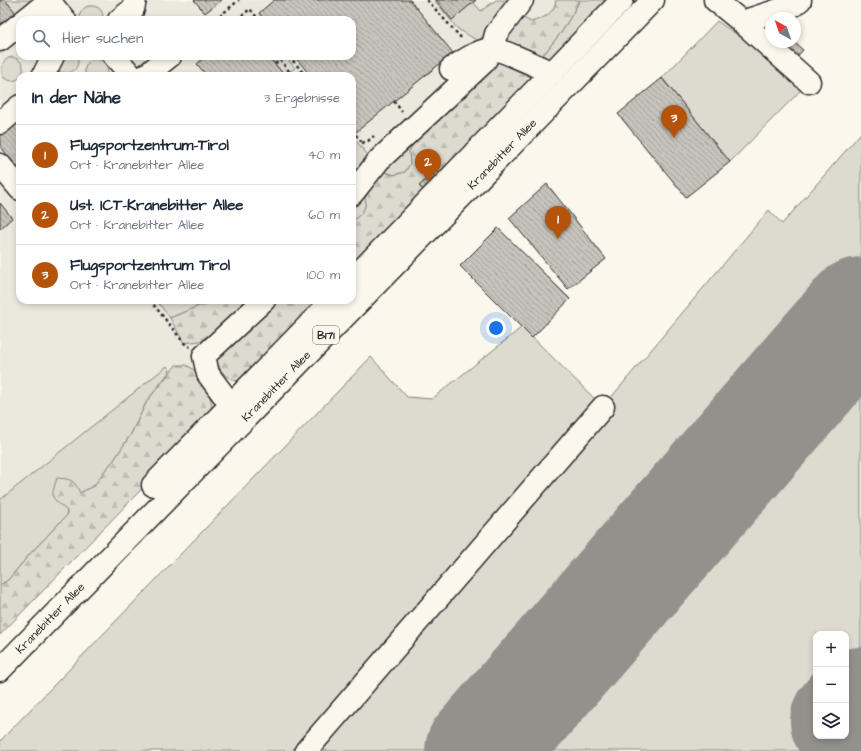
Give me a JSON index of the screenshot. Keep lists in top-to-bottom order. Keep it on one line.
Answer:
{"streets":{"main road":["Kranebitter Allee","B171"]},"north":"top left","page":{"search":"Hier suchen","heading":["In der Nähe","3 Ergebnisse"],"pins":["3","2","1"],"list":[{"mark":"1","name":"Flugsportzentrum-Tirol","note":"Ort · Kranebitter Allee","value":"40 m"},{"mark":"2","name":"Ust. ICT-Kranebitter Allee","note":"Ort · Kranebitter Allee","value":"60 m"},{"mark":"3","name":"Flugsportzentrum Tirol","note":"Ort · Kranebitter Allee","value":"100 m"}],"map_buttons":["+","−"]}}
